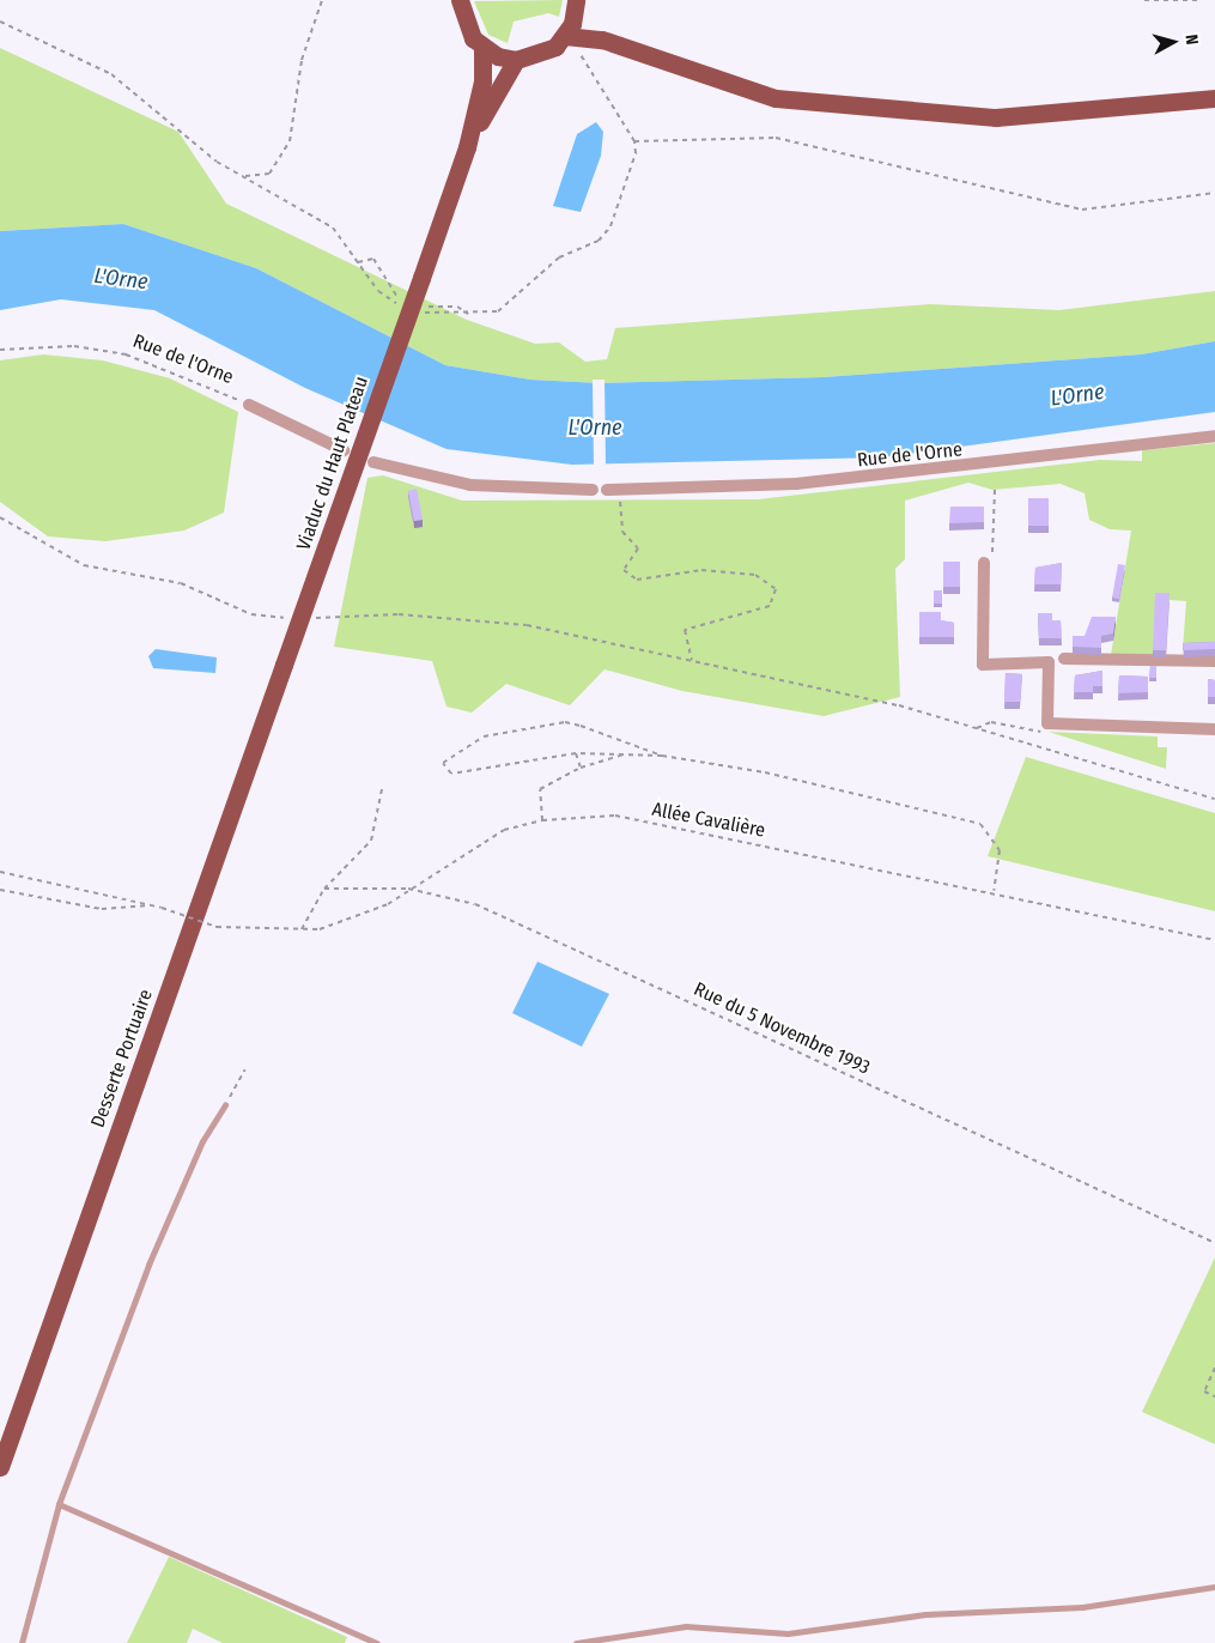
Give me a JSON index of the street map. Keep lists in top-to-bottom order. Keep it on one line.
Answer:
{"streets":{"main road":["Viaduc du Haut Plateau","Desserte Portuaire"],"street":["Rue de l'Orne"],"path":["Allée Cavalière","Rue du 5 Novembre 1993"]},"crossings":[["Viaduc du Haut Plateau","Desserte Portuaire"],["Allée Cavalière","Rue du 5 Novembre 1993"]],"water":["L'Orne"],"north":"right"}
